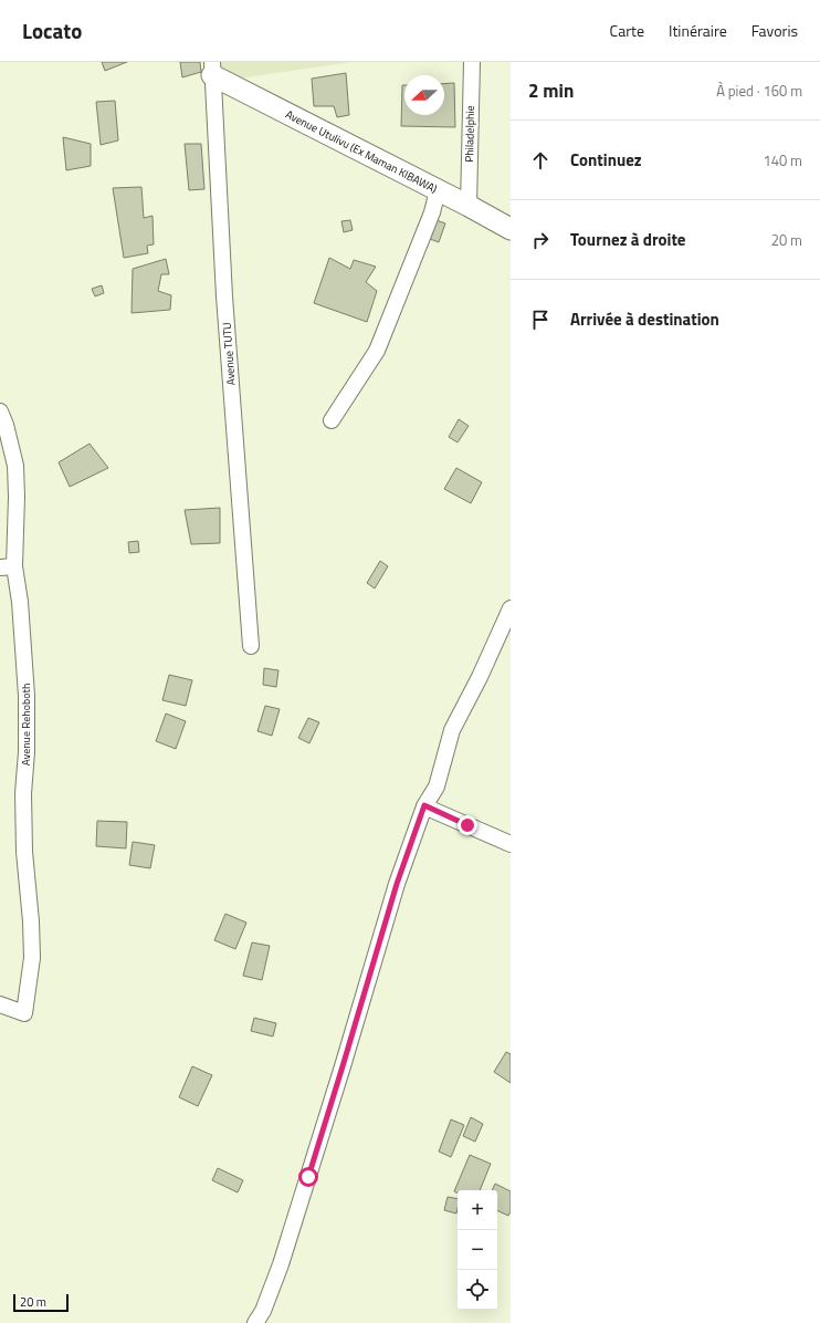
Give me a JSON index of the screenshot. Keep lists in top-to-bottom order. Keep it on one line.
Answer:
{"streets":{"street":["Philadelphie","Avenue Utulivu (Ex Maman KIBAWA)","Avenue TUTU","Avenue Rehoboth"]},"crossings":[["Philadelphie","Avenue Utulivu (Ex Maman KIBAWA)"],["Avenue Utulivu (Ex Maman KIBAWA)","Avenue TUTU"]],"scale_bar":"20 m","north":"left","page":{"header":"Locato","nav":["Carte","Itinéraire","Favoris"],"heading":["2 min","À pied · 160 m"],"list":[["Continuez","140 m"],["Tournez à droite","20 m"],"Arrivée à destination"],"map_buttons":["+","−"],"scale":"20 m"}}
